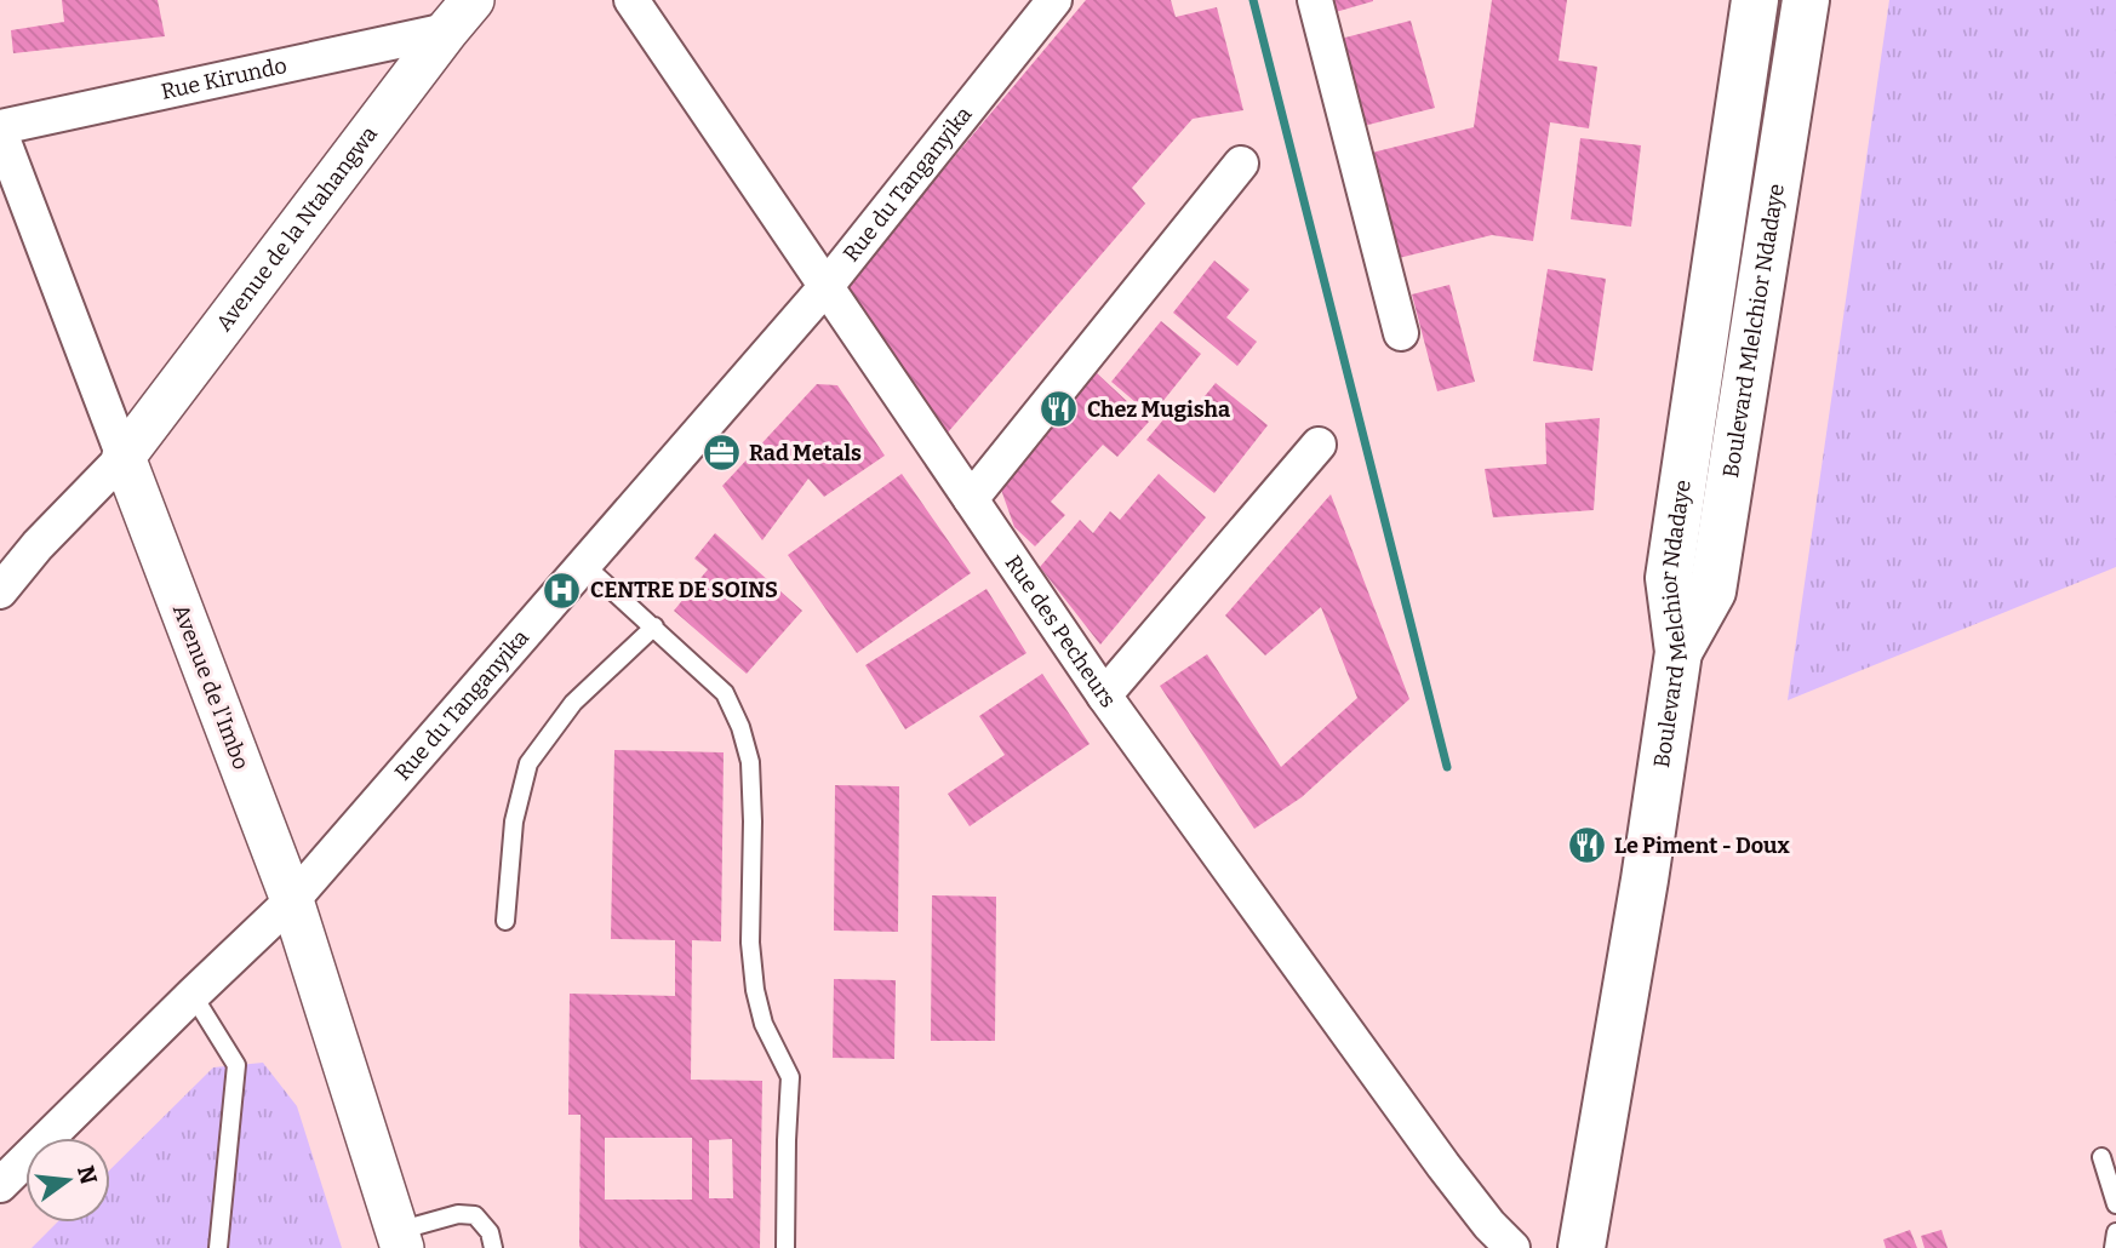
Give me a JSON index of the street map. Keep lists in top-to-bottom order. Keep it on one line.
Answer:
{"streets":{"main road":["Boulevard Mlelchior Ndadaye","Boulevard Melchior Ndadaye"],"street":["Rue Kirundo","Rue du Tanganyika","Avenue de la Ntahangwa","Rue des Pecheurs","Avenue de l'Imbo"]},"crossings":[["Rue Kirundo","Avenue de la Ntahangwa"],["Rue Kirundo","Avenue de l'Imbo"],["Rue du Tanganyika","Rue des Pecheurs"],["Rue du Tanganyika","Avenue de l'Imbo"],["Avenue de la Ntahangwa","Avenue de l'Imbo"],["Boulevard Mlelchior Ndadaye","Boulevard Melchior Ndadaye"]],"places":{"restaurant":["Chez Mugisha","Le Piment - Doux"],"office":["Rad Metals"],"hospital":["CENTRE DE SOINS"]},"north":"right"}
